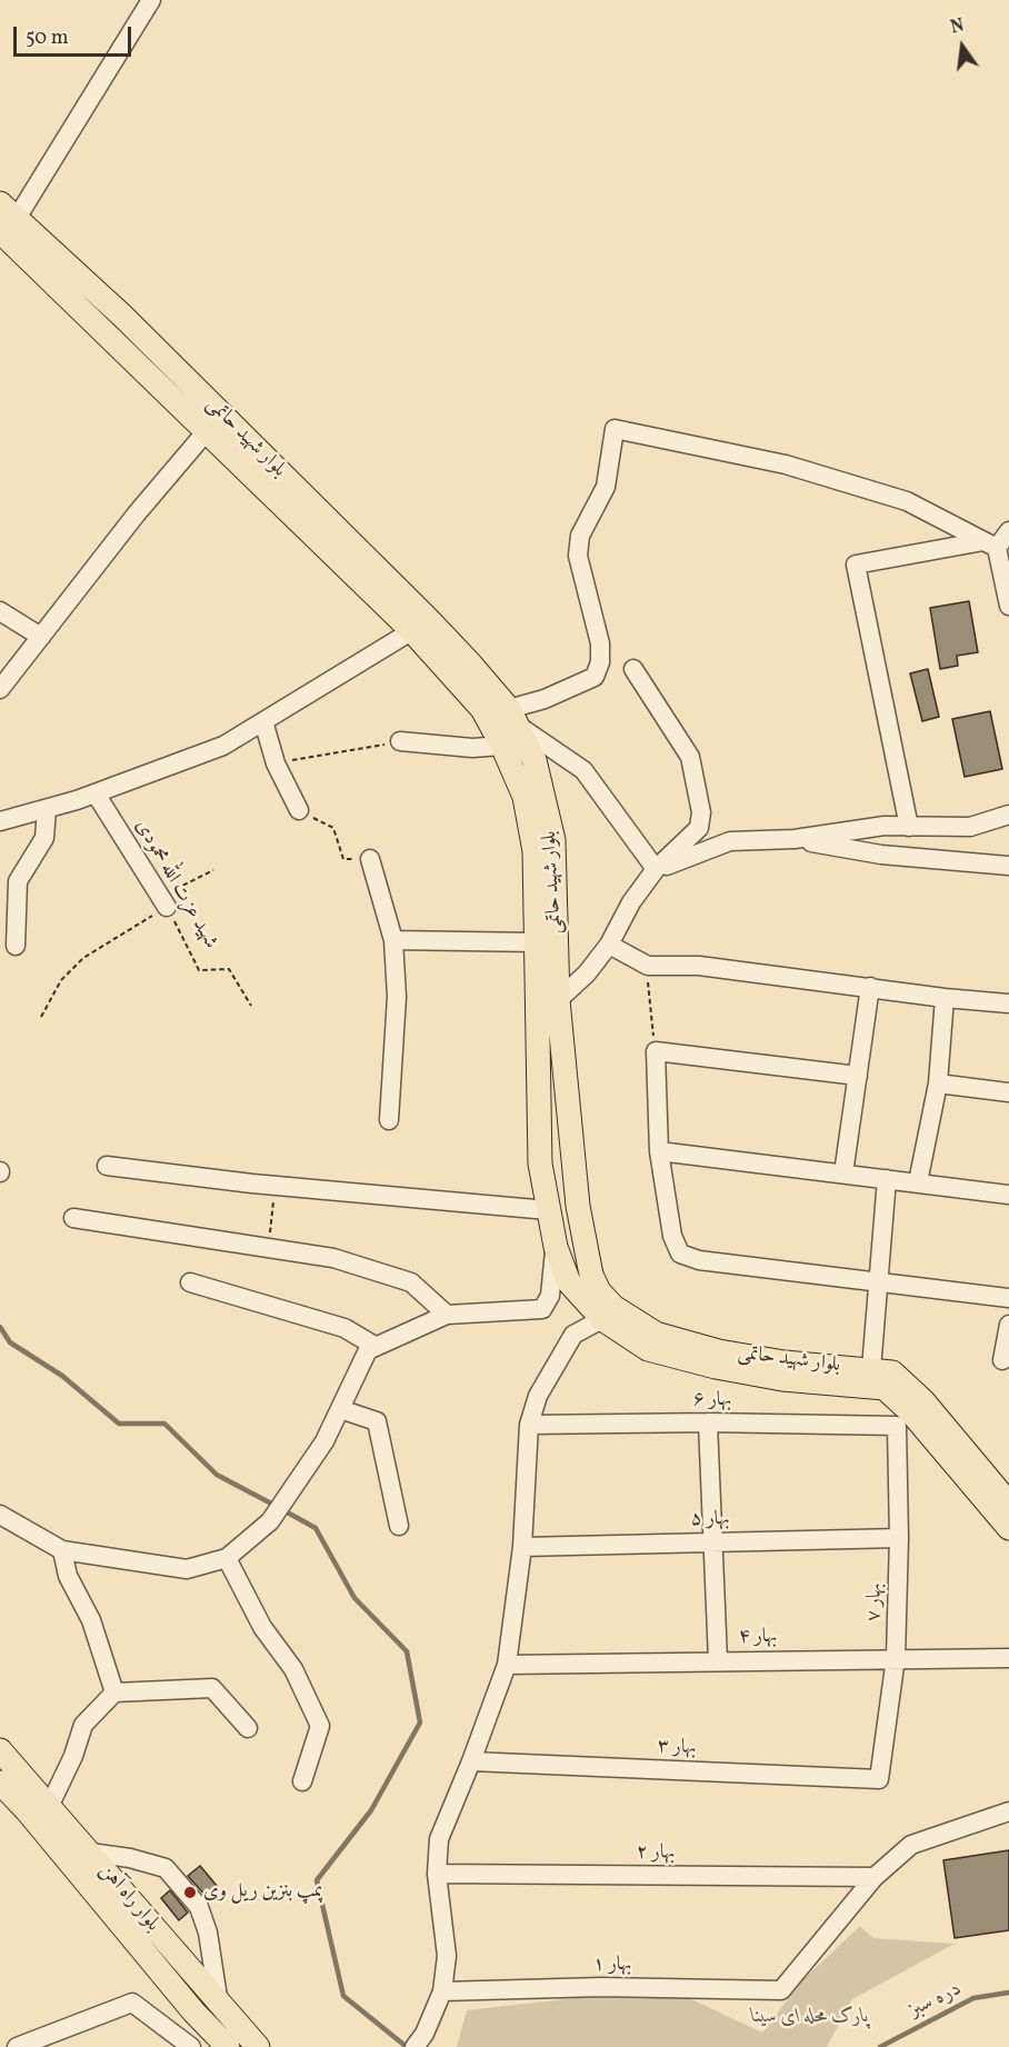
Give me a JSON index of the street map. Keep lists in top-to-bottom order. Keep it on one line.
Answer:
{"streets":{"main road":["بلوار شهید حاتمی","بلوار راه آهن"],"street":["شهید عزت الله محمودی","بهار ۶","بهار ۵","بهار ۷","بهار ۴","بهار ۳","بهار ۲","بهار ۱"]},"crossings":[["بلوار شهید حاتمی","بهار ۶"],["بلوار شهید حاتمی","بهار ۷"],["بهار ۶","بهار ۷"],["بهار ۵","بهار ۷"],["بهار ۷","بهار ۴"],["بهار ۷","بهار ۳"],["بهار ۲","بهار ۱"]],"water":["دره سبز"],"parks":["پارک محله ای سینا"],"places":["پمپ بنزین ریل وی"],"scale_bar":"50 m","north":"top"}
